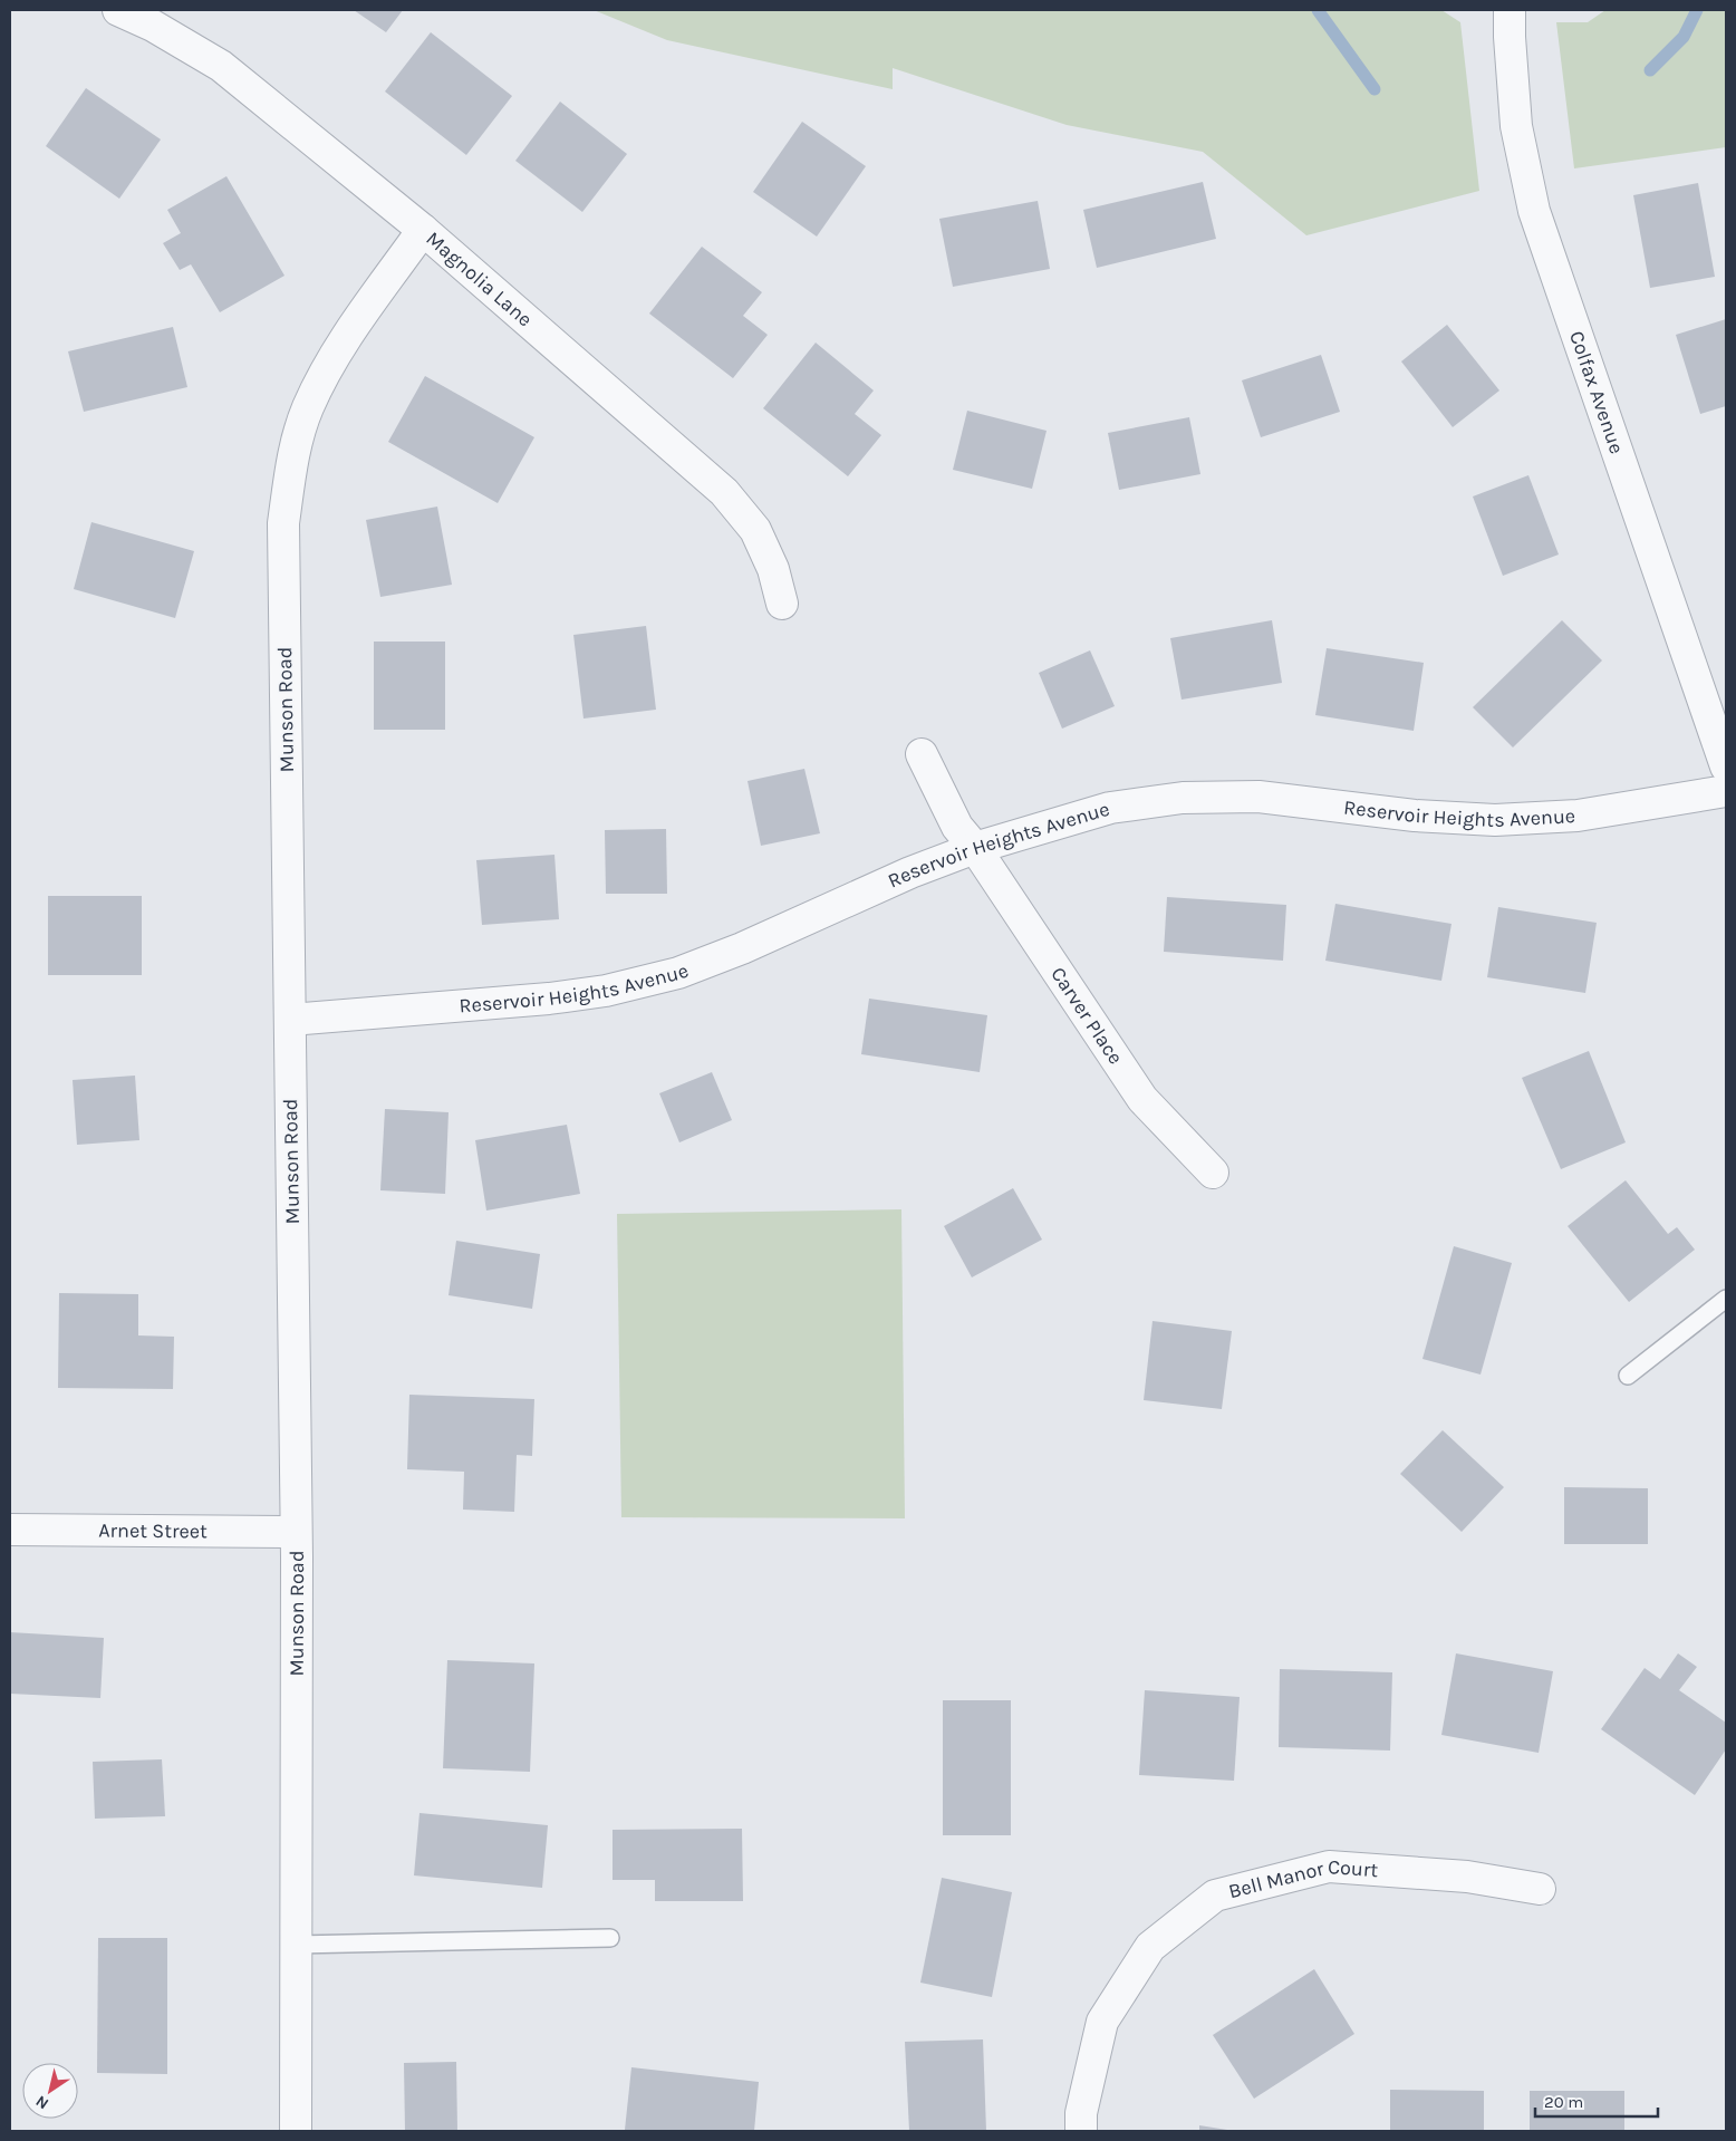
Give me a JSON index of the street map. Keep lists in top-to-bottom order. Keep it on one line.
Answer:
{"streets":{"street":["Magnolia Lane","Colfax Avenue","Munson Road","Reservoir Heights Avenue","Carver Place","Arnet Street","Bell Manor Court"]},"crossings":[["Magnolia Lane","Munson Road"],["Munson Road","Reservoir Heights Avenue"],["Munson Road","Arnet Street"],["Reservoir Heights Avenue","Carver Place"]],"scale_bar":"20 m","north":"bottom left"}
